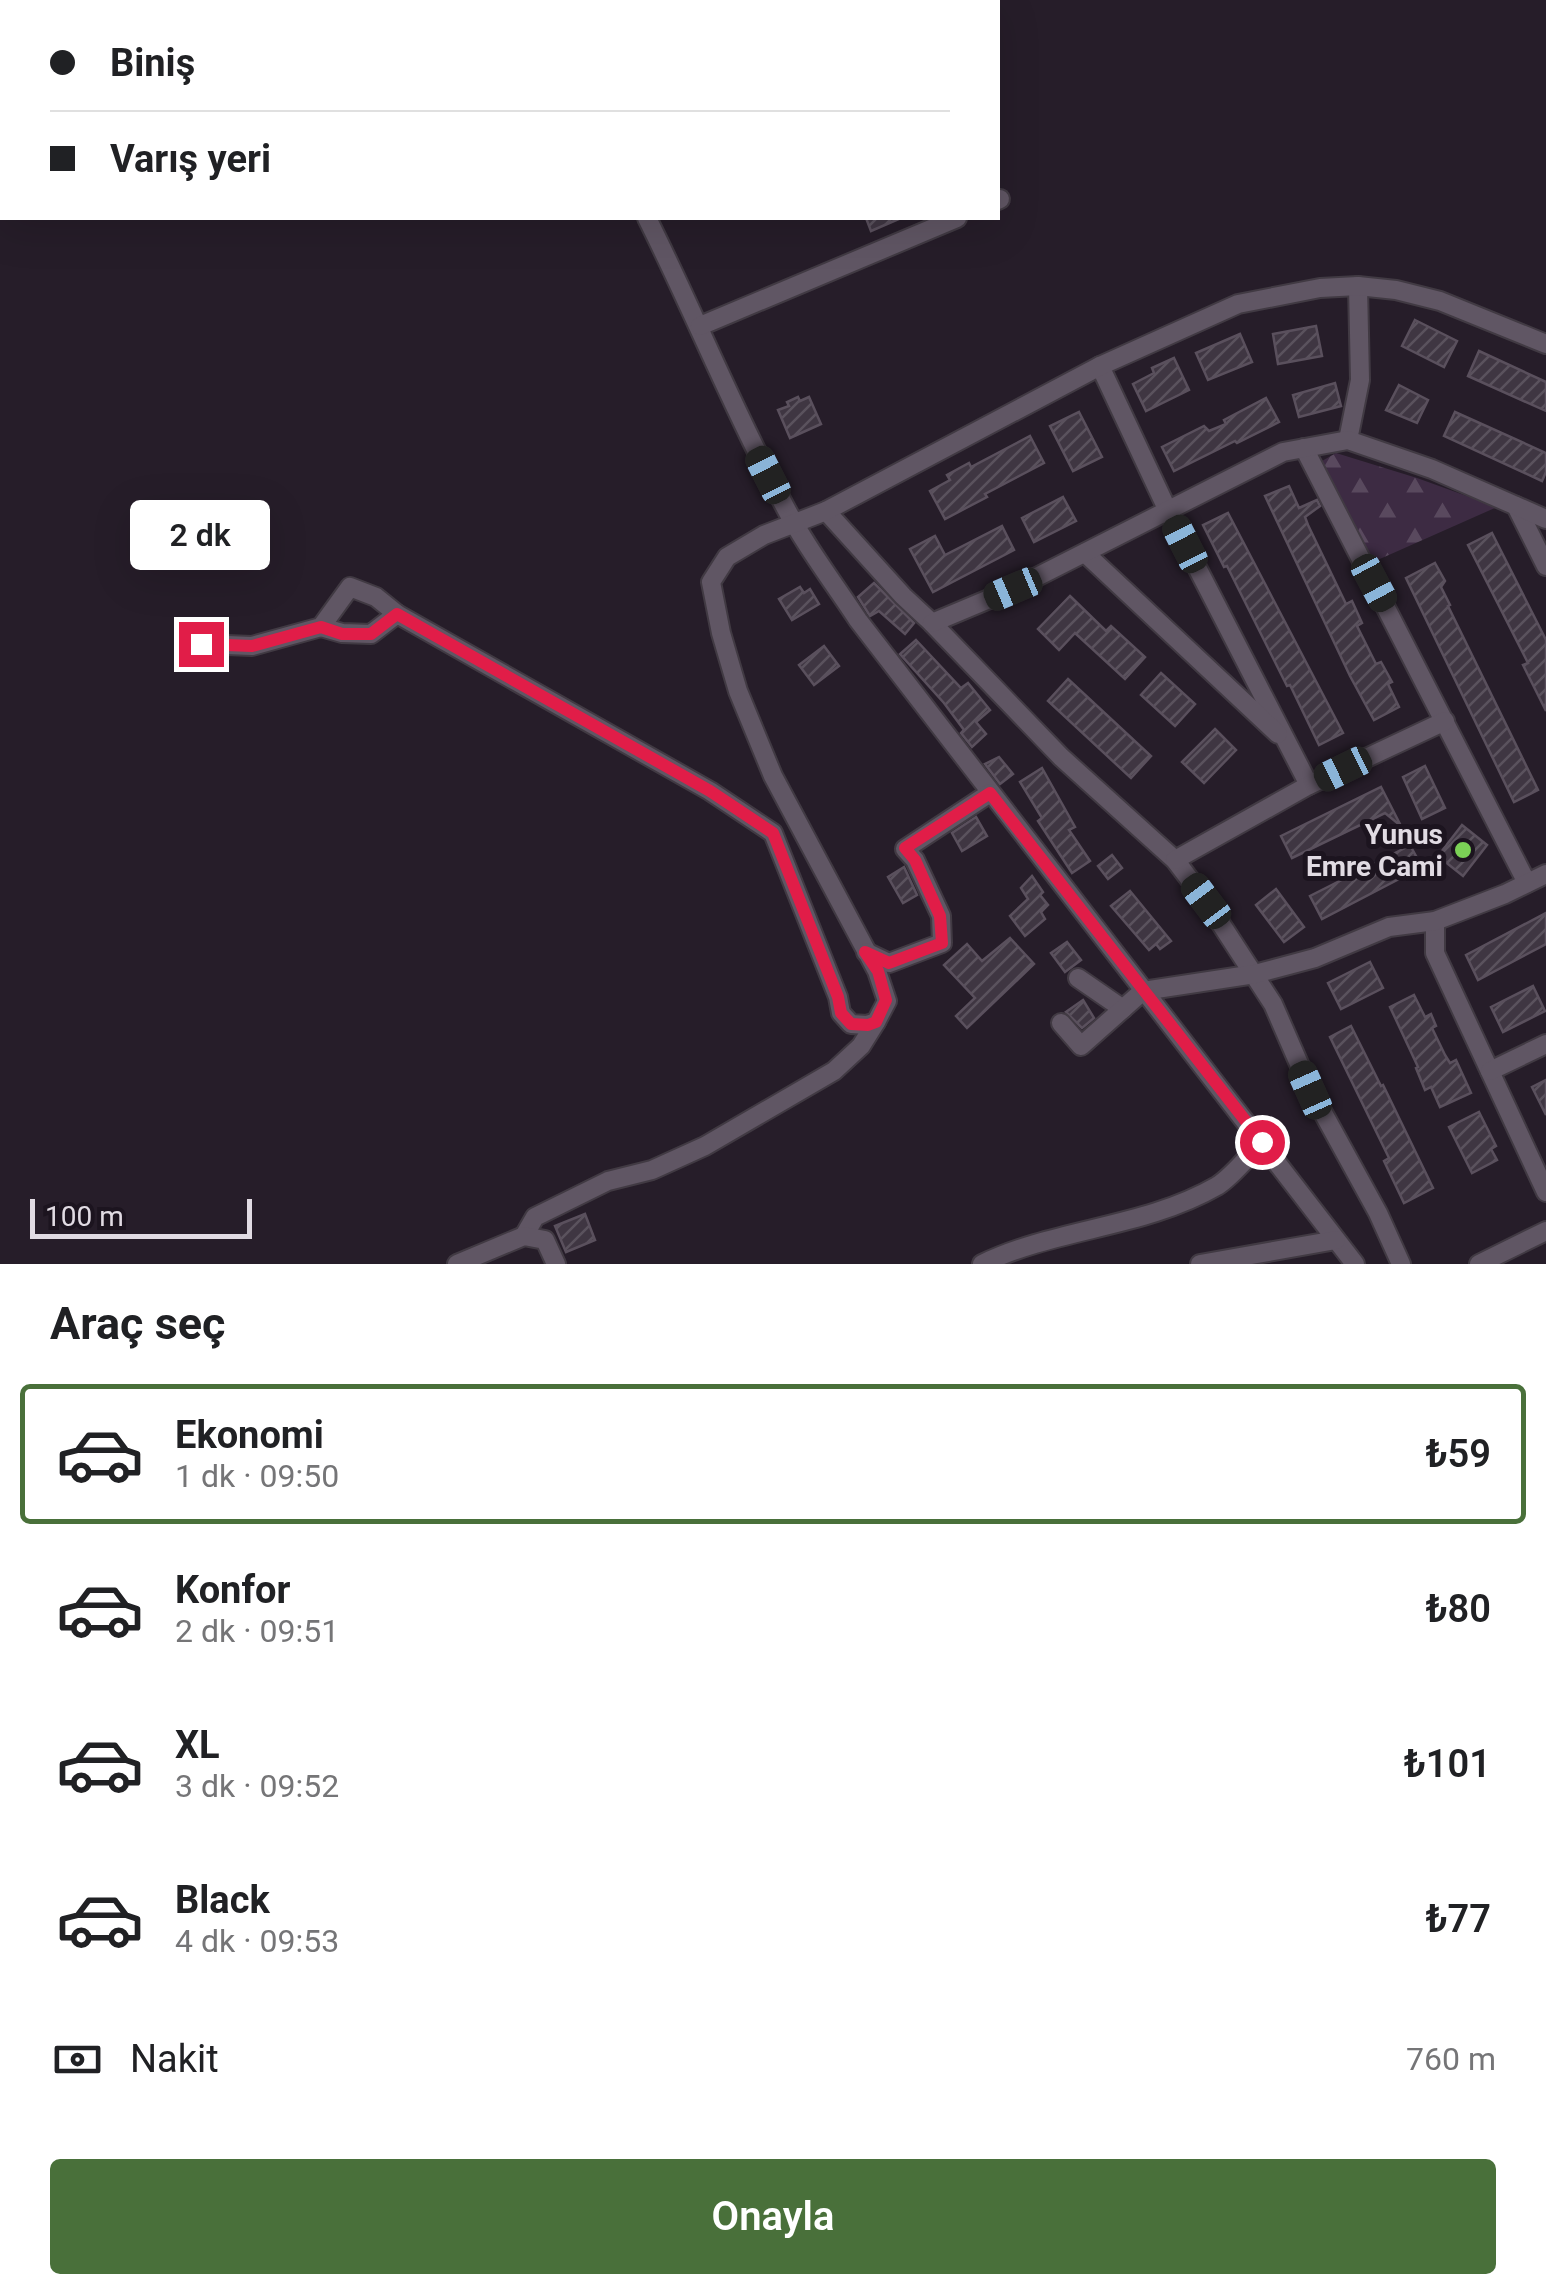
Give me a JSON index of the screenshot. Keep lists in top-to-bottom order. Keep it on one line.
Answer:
{"places":["Yunus Emre Cami"],"scale_bar":"100 m","page":{"banner":["Biniş","Varış yeri"],"bubble":"2 dk","scale":"100 m","heading":"Araç seç","list":[{"name":"Ekonomi","note":"1 dk · 09:50","value":"₺59"},{"name":"Konfor","note":"2 dk · 09:51","value":"₺80"},{"name":"XL","note":"3 dk · 09:52","value":"₺101"},{"name":"Black","note":"4 dk · 09:53","value":"₺77"}],"pay":["Nakit","760 m"],"buttons":"Onayla"}}
